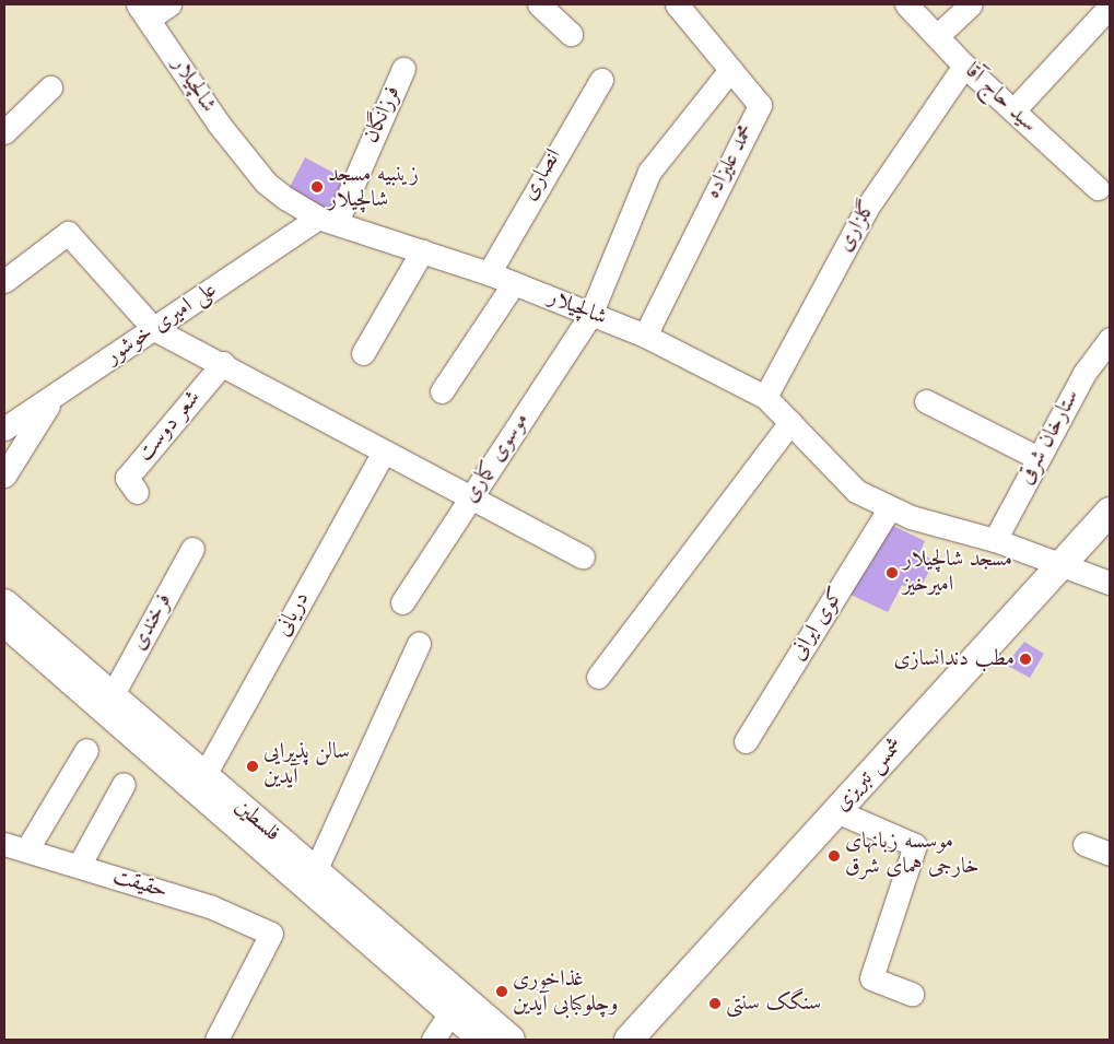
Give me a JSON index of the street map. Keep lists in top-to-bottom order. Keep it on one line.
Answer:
{"streets":{"main road":["شمس تبریزی","فلسطین"],"street":["شالچیلار","سید حاج آقا","فرزانگان","محمد علیزاده","انصاری","گلزاری","علی امیری خوشور","شعر دوست","ستارخان شرقی","موسوی کماری","دریانی","فرخندی","کوی ایرانی","حقیقت"]},"crossings":[["شالچیلار","فرزانگان"],["شالچیلار","محمد علیزاده"],["شالچیلار","انصاری"],["شالچیلار","گلزاری"],["شالچیلار","علی امیری خوشور"],["شالچیلار","ستارخان شرقی"],["شالچیلار","موسوی کماری"],["شالچیلار","کوی ایرانی"],["شالچیلار","شمس تبریزی"],["سید حاج آقا","گلزاری"],["فرزانگان","علی امیری خوشور"],["محمد علیزاده","موسوی کماری"],["دریانی","فلسطین"],["فرخندی","فلسطین"]],"places":["زینبیه مسجد شالچیلار","مسجد شالچیلار امیرخیز","مطب دندانسازی","سالن پذیرایی آیدین","موسسه زبانهای خارجی همای شرق","غذاخوری وچلوکبابی آیدین","سنگک سنتی"]}
